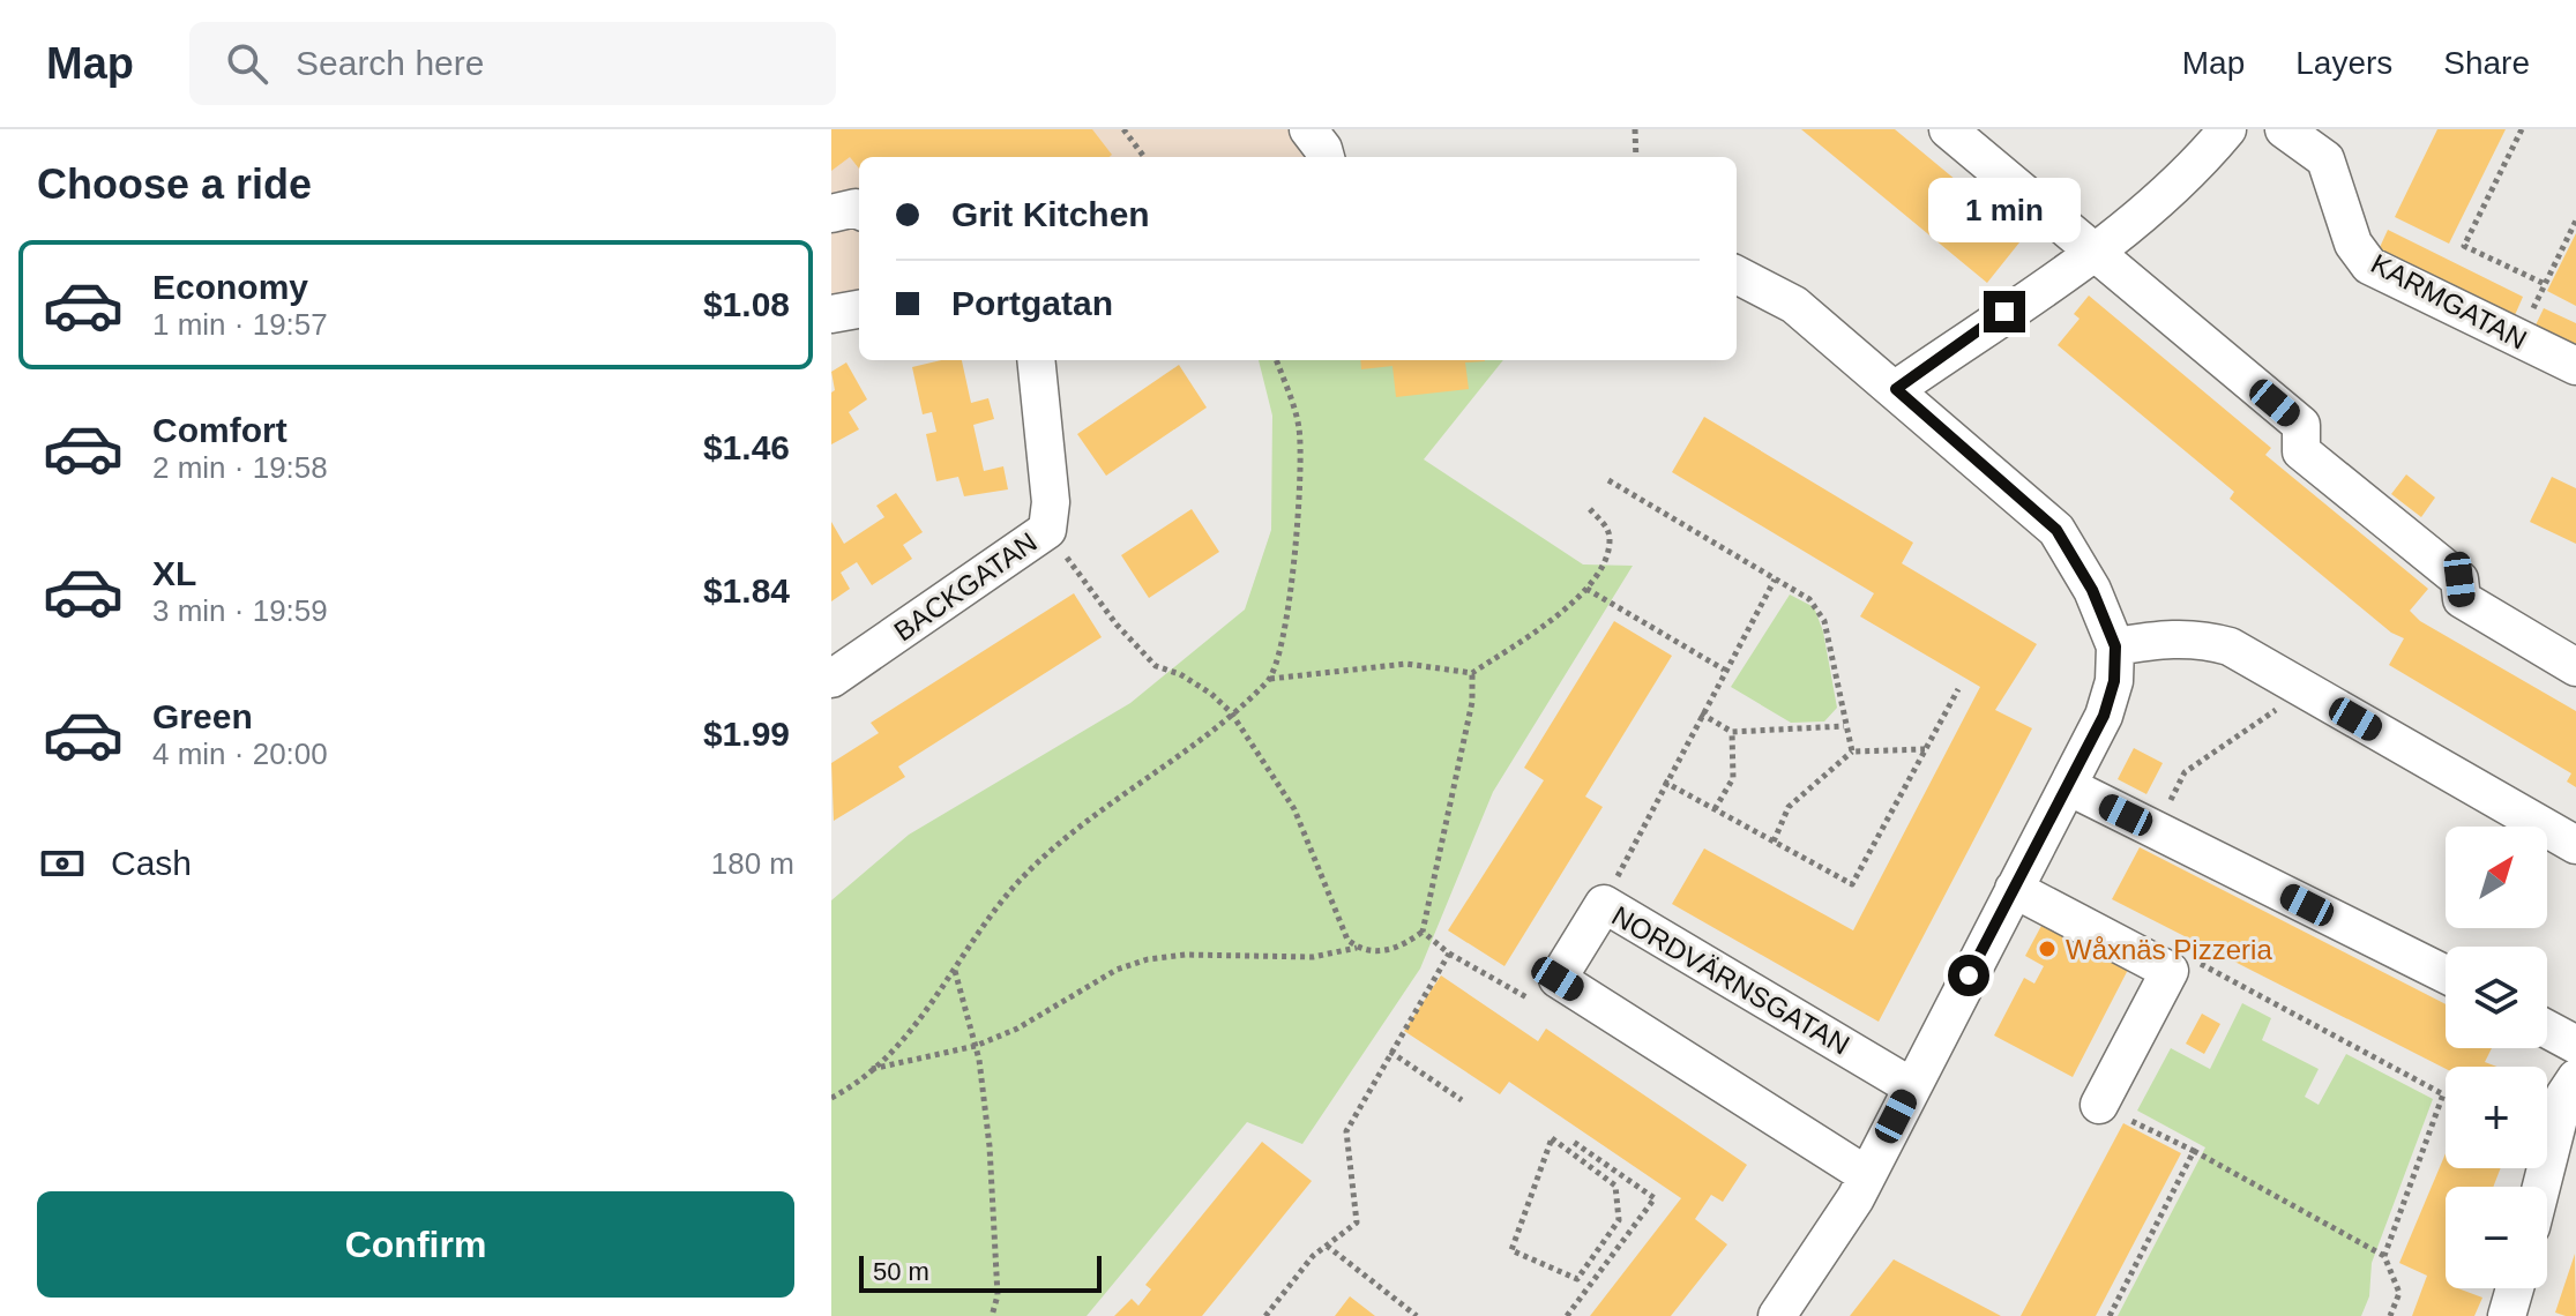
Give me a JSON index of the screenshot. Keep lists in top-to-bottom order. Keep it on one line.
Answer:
{"streets":{"street":["KARMGATAN","BACKGATAN","NORDVÄRNSGATAN"]},"places":["Wåxnäs Pizzeria"],"scale_bar":"50 m","north":"top right","page":{"header":"Map","search":"Search here","nav":["Map","Layers","Share"],"heading":"Choose a ride","banner":["Grit Kitchen","Portgatan"],"bubble":"1 min","list":[{"name":"Economy","note":"1 min · 19:57","value":"$1.08"},{"name":"Comfort","note":"2 min · 19:58","value":"$1.46"},{"name":"XL","note":"3 min · 19:59","value":"$1.84"},{"name":"Green","note":"4 min · 20:00","value":"$1.99"}],"pay":["Cash","180 m"],"map_buttons":["+","−"],"buttons":"Confirm","scale":"50 m"}}
